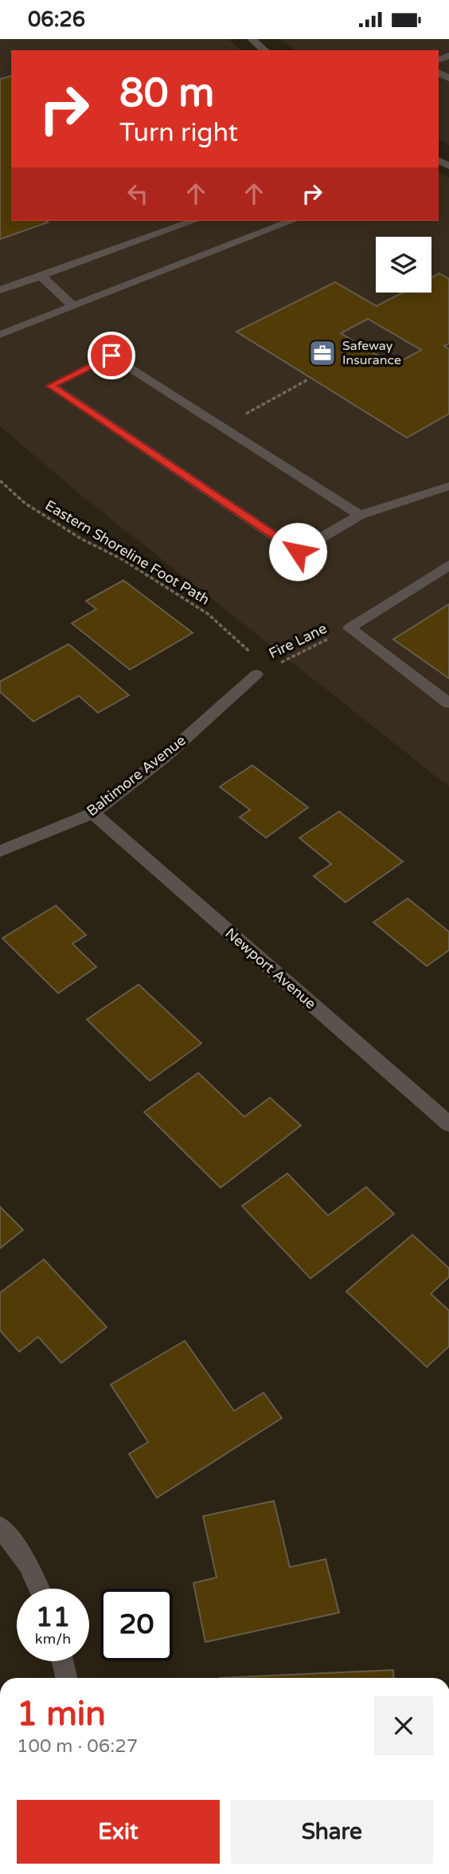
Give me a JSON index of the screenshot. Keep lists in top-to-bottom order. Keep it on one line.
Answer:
{"streets":{"street":["Baltimore Avenue","Newport Avenue"],"path":["Eastern Shoreline Foot Path","Fire Lane"]},"crossings":[["Eastern Shoreline Foot Path","Fire Lane"],["Eastern Shoreline Foot Path","Baltimore Avenue"],["Fire Lane","Baltimore Avenue"],["Baltimore Avenue","Newport Avenue"]],"places":{"office":["Safeway Insurance"]},"page":{"status":"06:26","turn":["80 m","Turn right"],"speed":"11 km/h","limit":"20","heading":["1 min","100 m · 06:27"],"buttons":["Exit","Share"]}}
